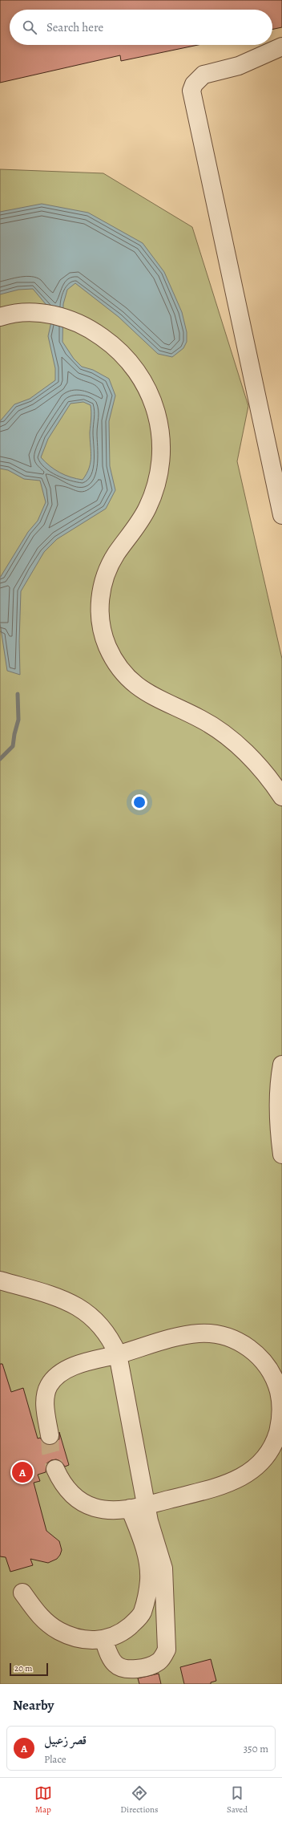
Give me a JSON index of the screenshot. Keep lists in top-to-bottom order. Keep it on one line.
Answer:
{"scale_bar":"20 m","page":{"search":"Search here","pins":"A","scale":"20 m","heading":"Nearby","list":[{"mark":"A","name":"قصر زعبيل","note":"Place","value":"350 m"}],"nav":["Map","Directions","Saved"]}}
